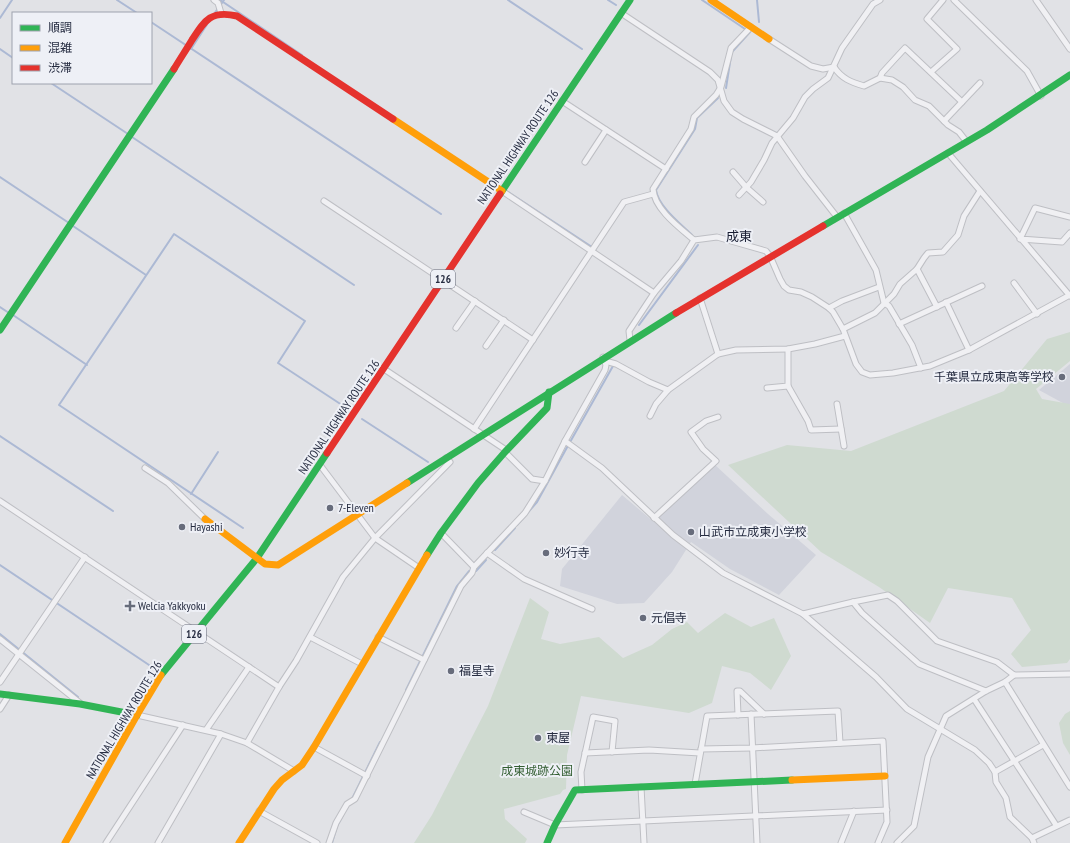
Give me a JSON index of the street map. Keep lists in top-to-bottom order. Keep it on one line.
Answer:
{"streets":{"main road":["NATIONAL HIGHWAY ROUTE 126","126"]},"districts":["成東"],"parks":["成東城跡公園"],"places":{"other":["千葉県立成東高等学校","7-Eleven","Hayashi","山武市立成東小学校","妙行寺","元倡寺","福星寺","東屋"],"health":["Welcia Yakkyoku"]},"legend":["順調","混雑","渋滞"]}
